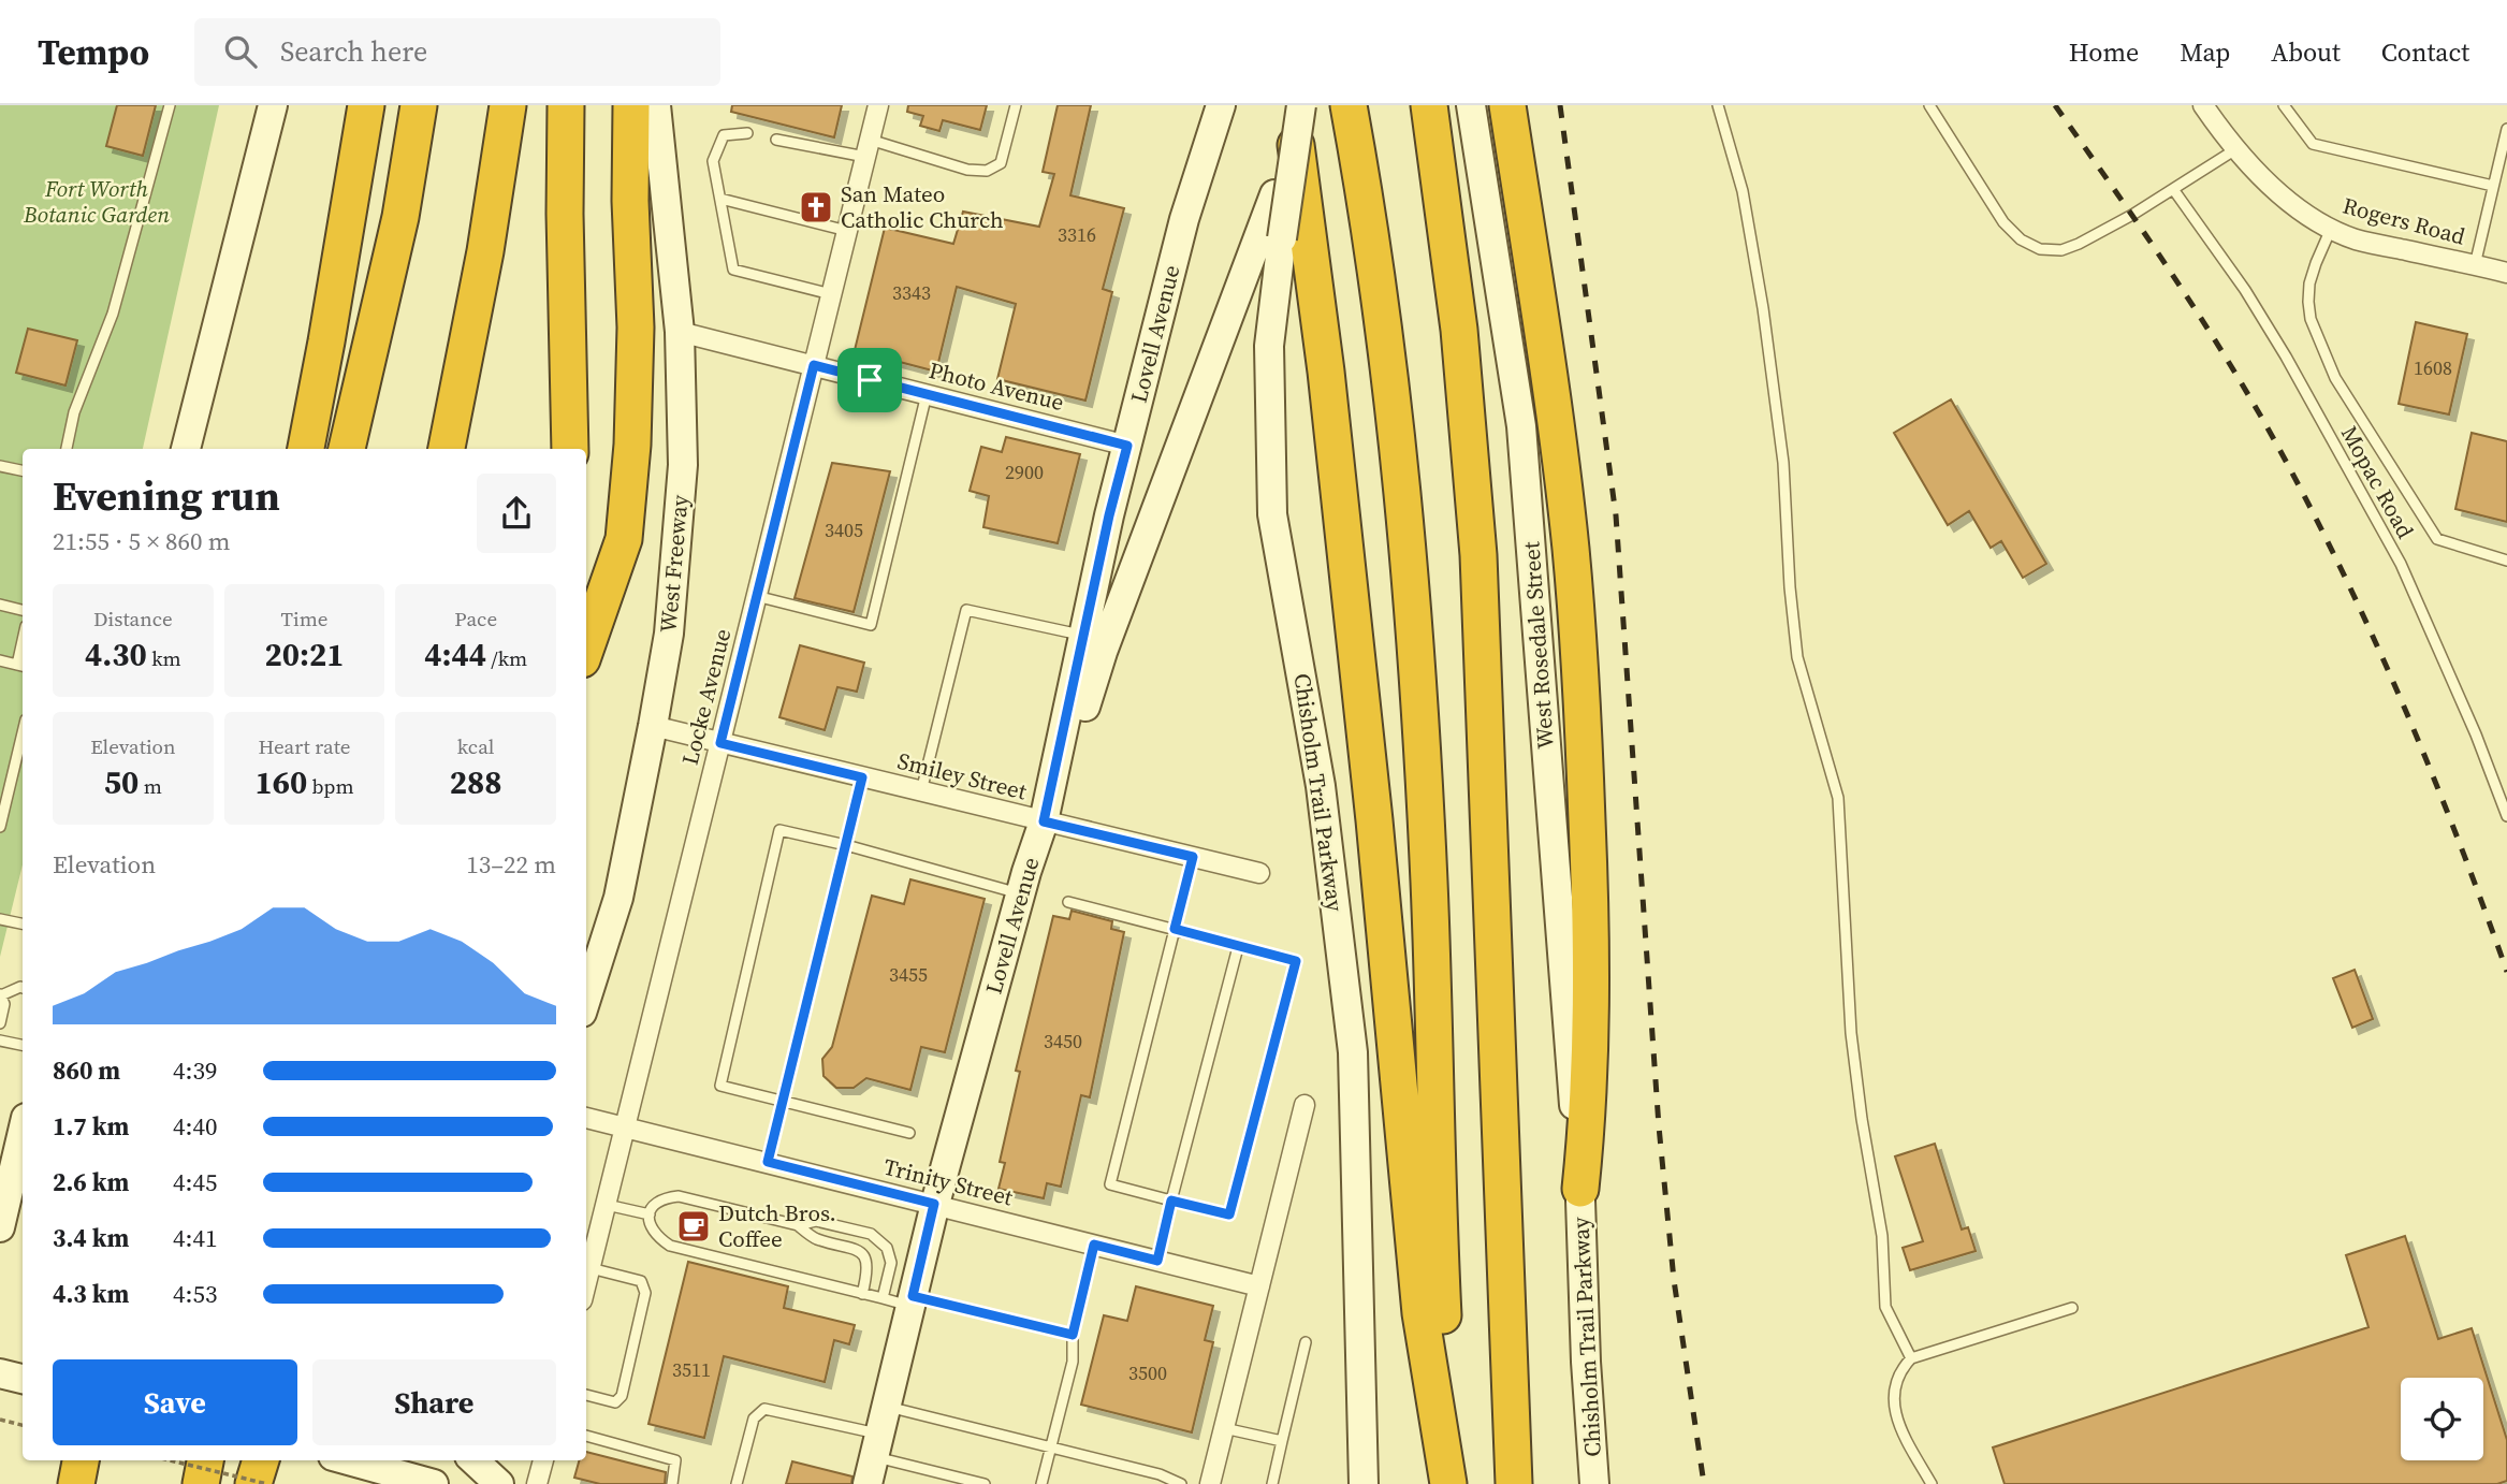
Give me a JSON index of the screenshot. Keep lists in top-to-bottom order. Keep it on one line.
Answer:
{"streets":{"main road":["Lovell Avenue","West Freeway","West Rosedale Street","Chisholm Trail Parkway"],"street":["Rogers Road","Photo Avenue","Locke Avenue","Smiley Street","Trinity Street"],"lane":["Mopac Road"]},"crossings":[["Rogers Road","Mopac Road"],["Lovell Avenue","Photo Avenue"],["Lovell Avenue","Smiley Street"],["Lovell Avenue","Trinity Street"],["Photo Avenue","West Freeway"],["Photo Avenue","Locke Avenue"],["West Freeway","Smiley Street"],["West Rosedale Street","Chisholm Trail Parkway"],["Locke Avenue","Smiley Street"],["Locke Avenue","Trinity Street"]],"parks":["Fort Worth Botanic Garden"],"places":{"church":["San Mateo Catholic Church"],"cafe":["Dutch Bros. Coffee"]},"house_numbers":["3316","3343","1608","2900","3405","3455","3450","3511","3500"],"page":{"header":"Tempo","search":"Search here","nav":["Home","Map","About","Contact"],"heading":["Evening run","21:55 · 5 × 860 m"],"stats":[["Distance","4.30 km"],["Time","20:21"],["Pace","4:44 /km"],["Elevation","50 m"],["Heart rate","160 bpm"],["kcal","288"]],"chart":["Elevation","13–22 m"],"list":[{"name":"860 m","note":"4:39"},{"name":"1.7 km","note":"4:40"},{"name":"2.6 km","note":"4:45"},{"name":"3.4 km","note":"4:41"},{"name":"4.3 km","note":"4:53"}],"buttons":["Save","Share"]}}
